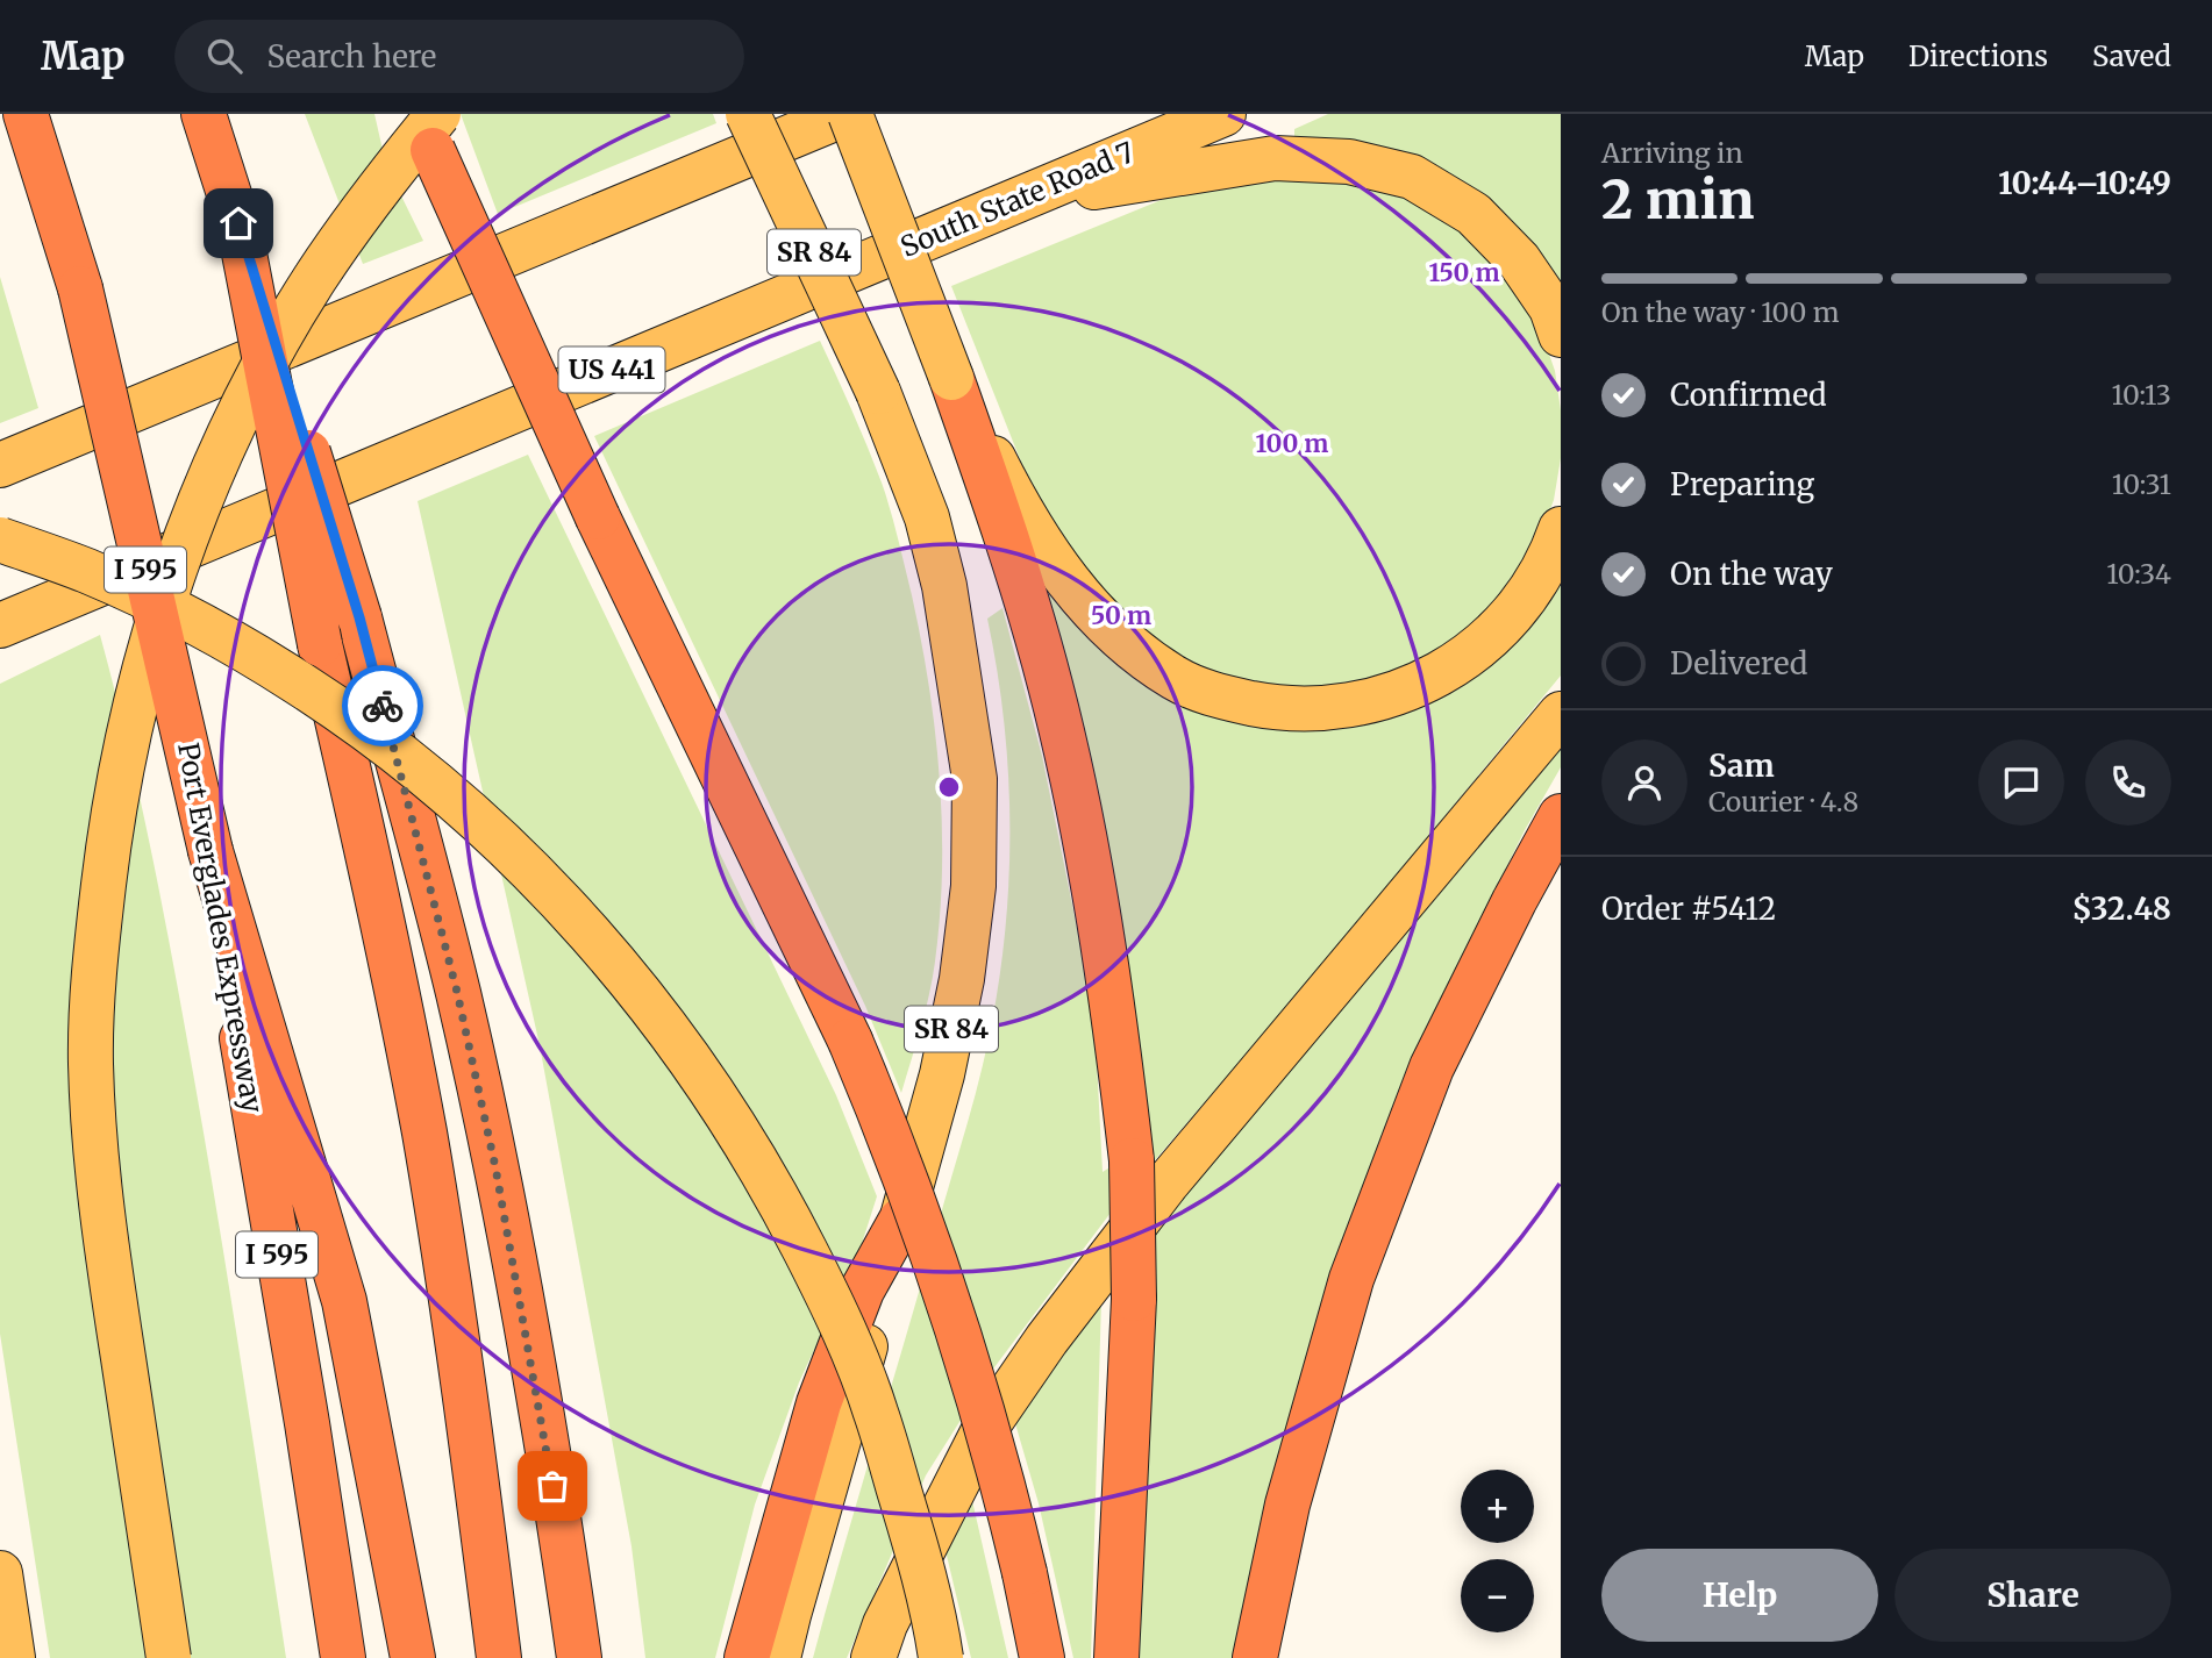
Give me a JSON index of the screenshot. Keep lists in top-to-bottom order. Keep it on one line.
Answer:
{"streets":{"highway":["I 595","Port Everglades Expressway"],"main road":["South State Road 7","SR 84","US 441"]},"page":{"header":"Map","search":"Search here","nav":["Map","Directions","Saved"],"heading":["2 min","Arriving in","10:44–10:49"],"panel":["Sam","Courier · 4.8","Order #5412","$32.48"],"bar":"On the way · 100 m","list":[["Confirmed","10:13"],["Preparing","10:31"],["On the way","10:34"],"Delivered"],"map_buttons":["+","−"],"buttons":["Help","Share"]},"rings":["150 m","100 m","50 m"]}
